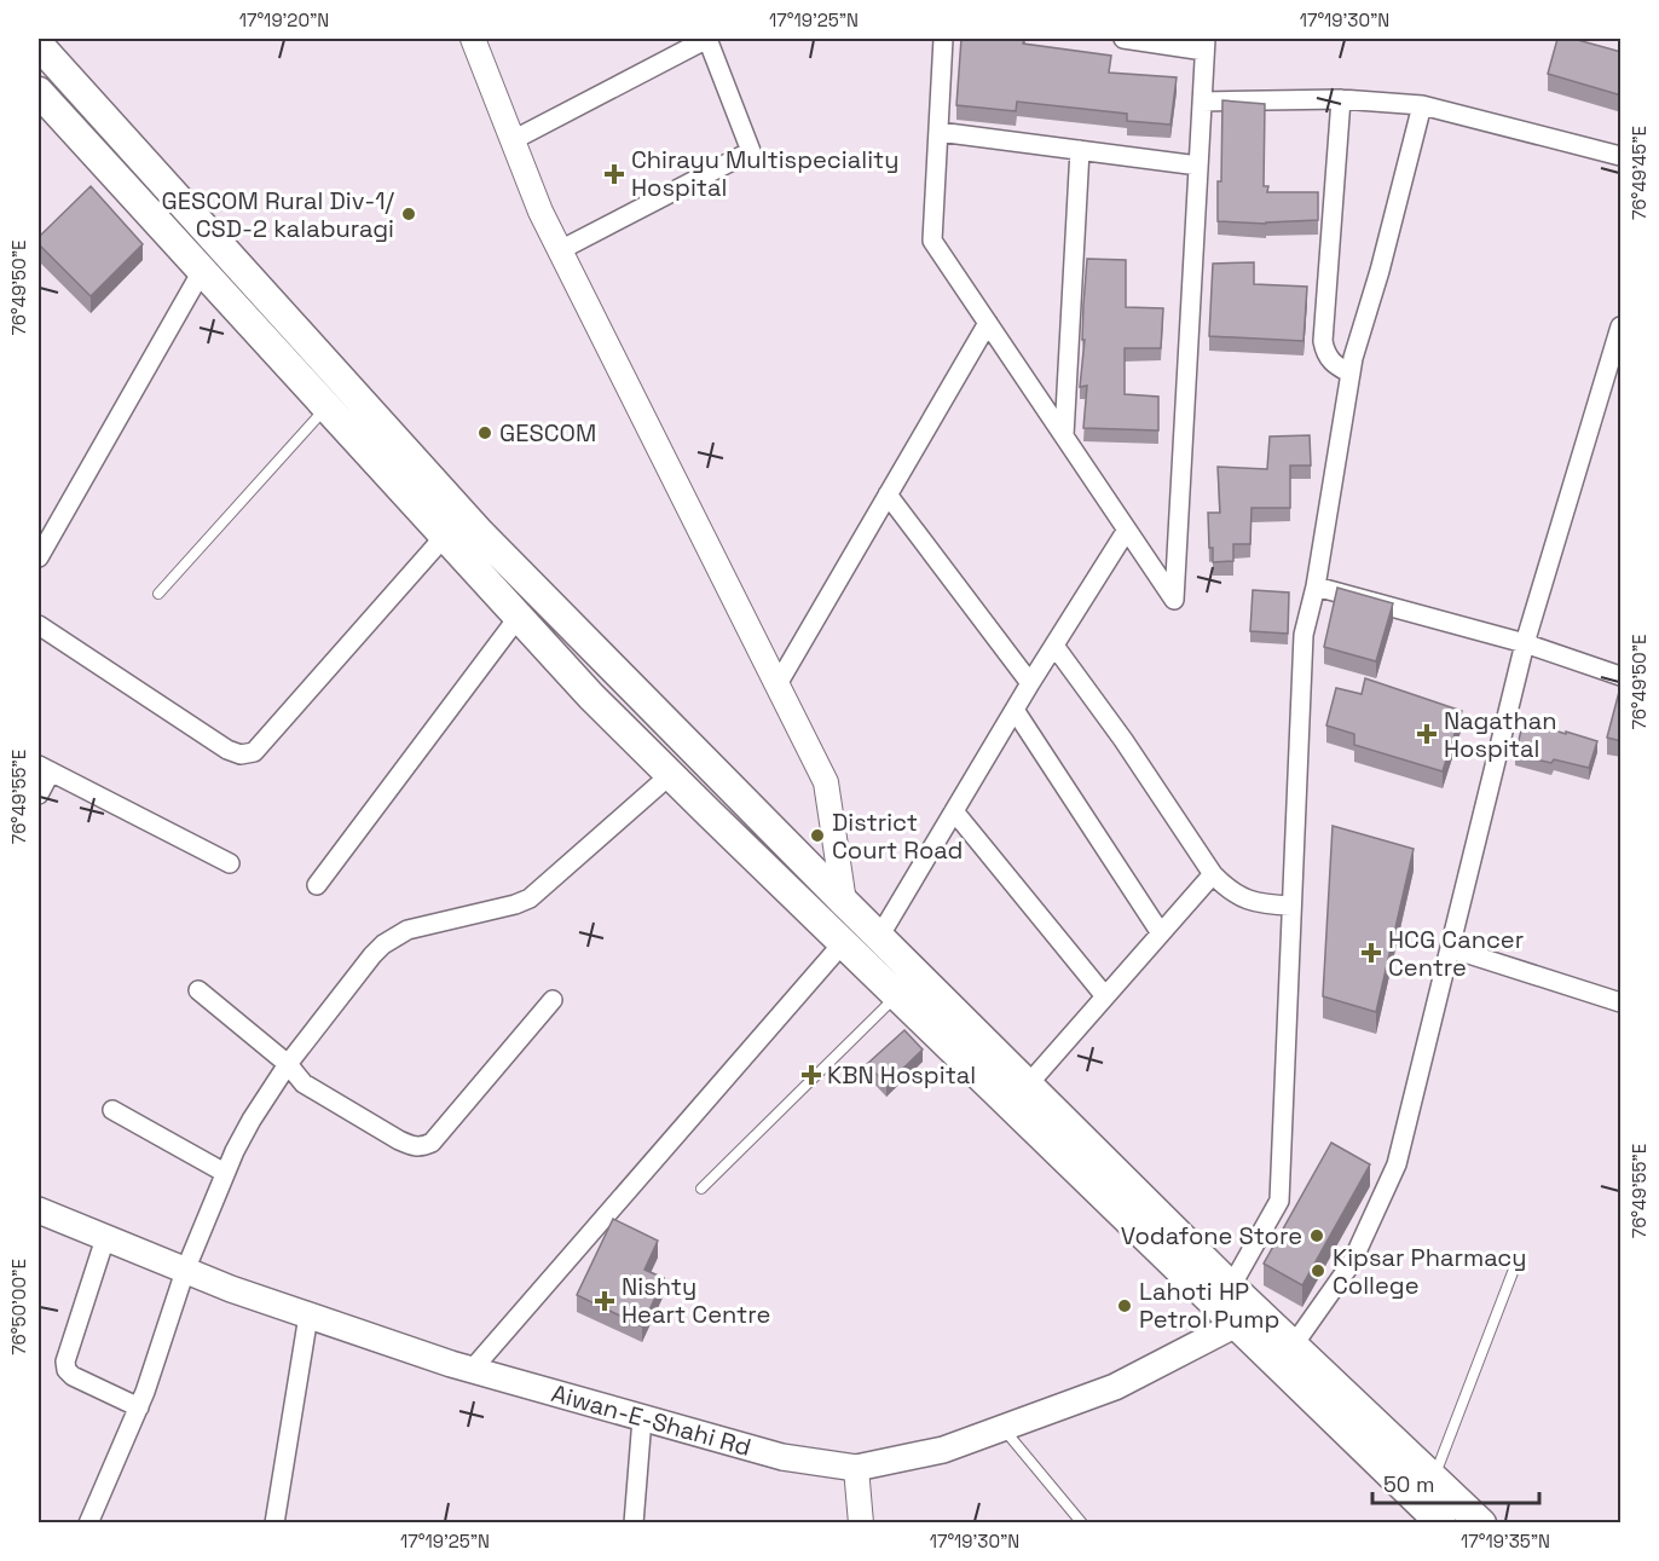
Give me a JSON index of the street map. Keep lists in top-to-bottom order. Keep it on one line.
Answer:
{"streets":{"main road":["Aiwan-E-Shahi Rd"]},"places":{"health":["Chirayu Multispeciality Hospital","Nagathan Hospital","HCG Cancer Centre","KBN Hospital","Nishty Heart Centre"],"other":["GESCOM Rural Div-1/ CSD-2 kalaburagi","GESCOM","District Court Road","Vodafone Store","Kipsar Pharmacy College","Lahoti HP Petrol Pump"]},"scale_bar":"50 m","coordinates":["17°19'20\"N","17°19'25\"N","17°19'30\"N","76°49'45\"E","76°49'50\"E","76°49'55\"E","76°50'00\"E","17°19'35\"N"]}
